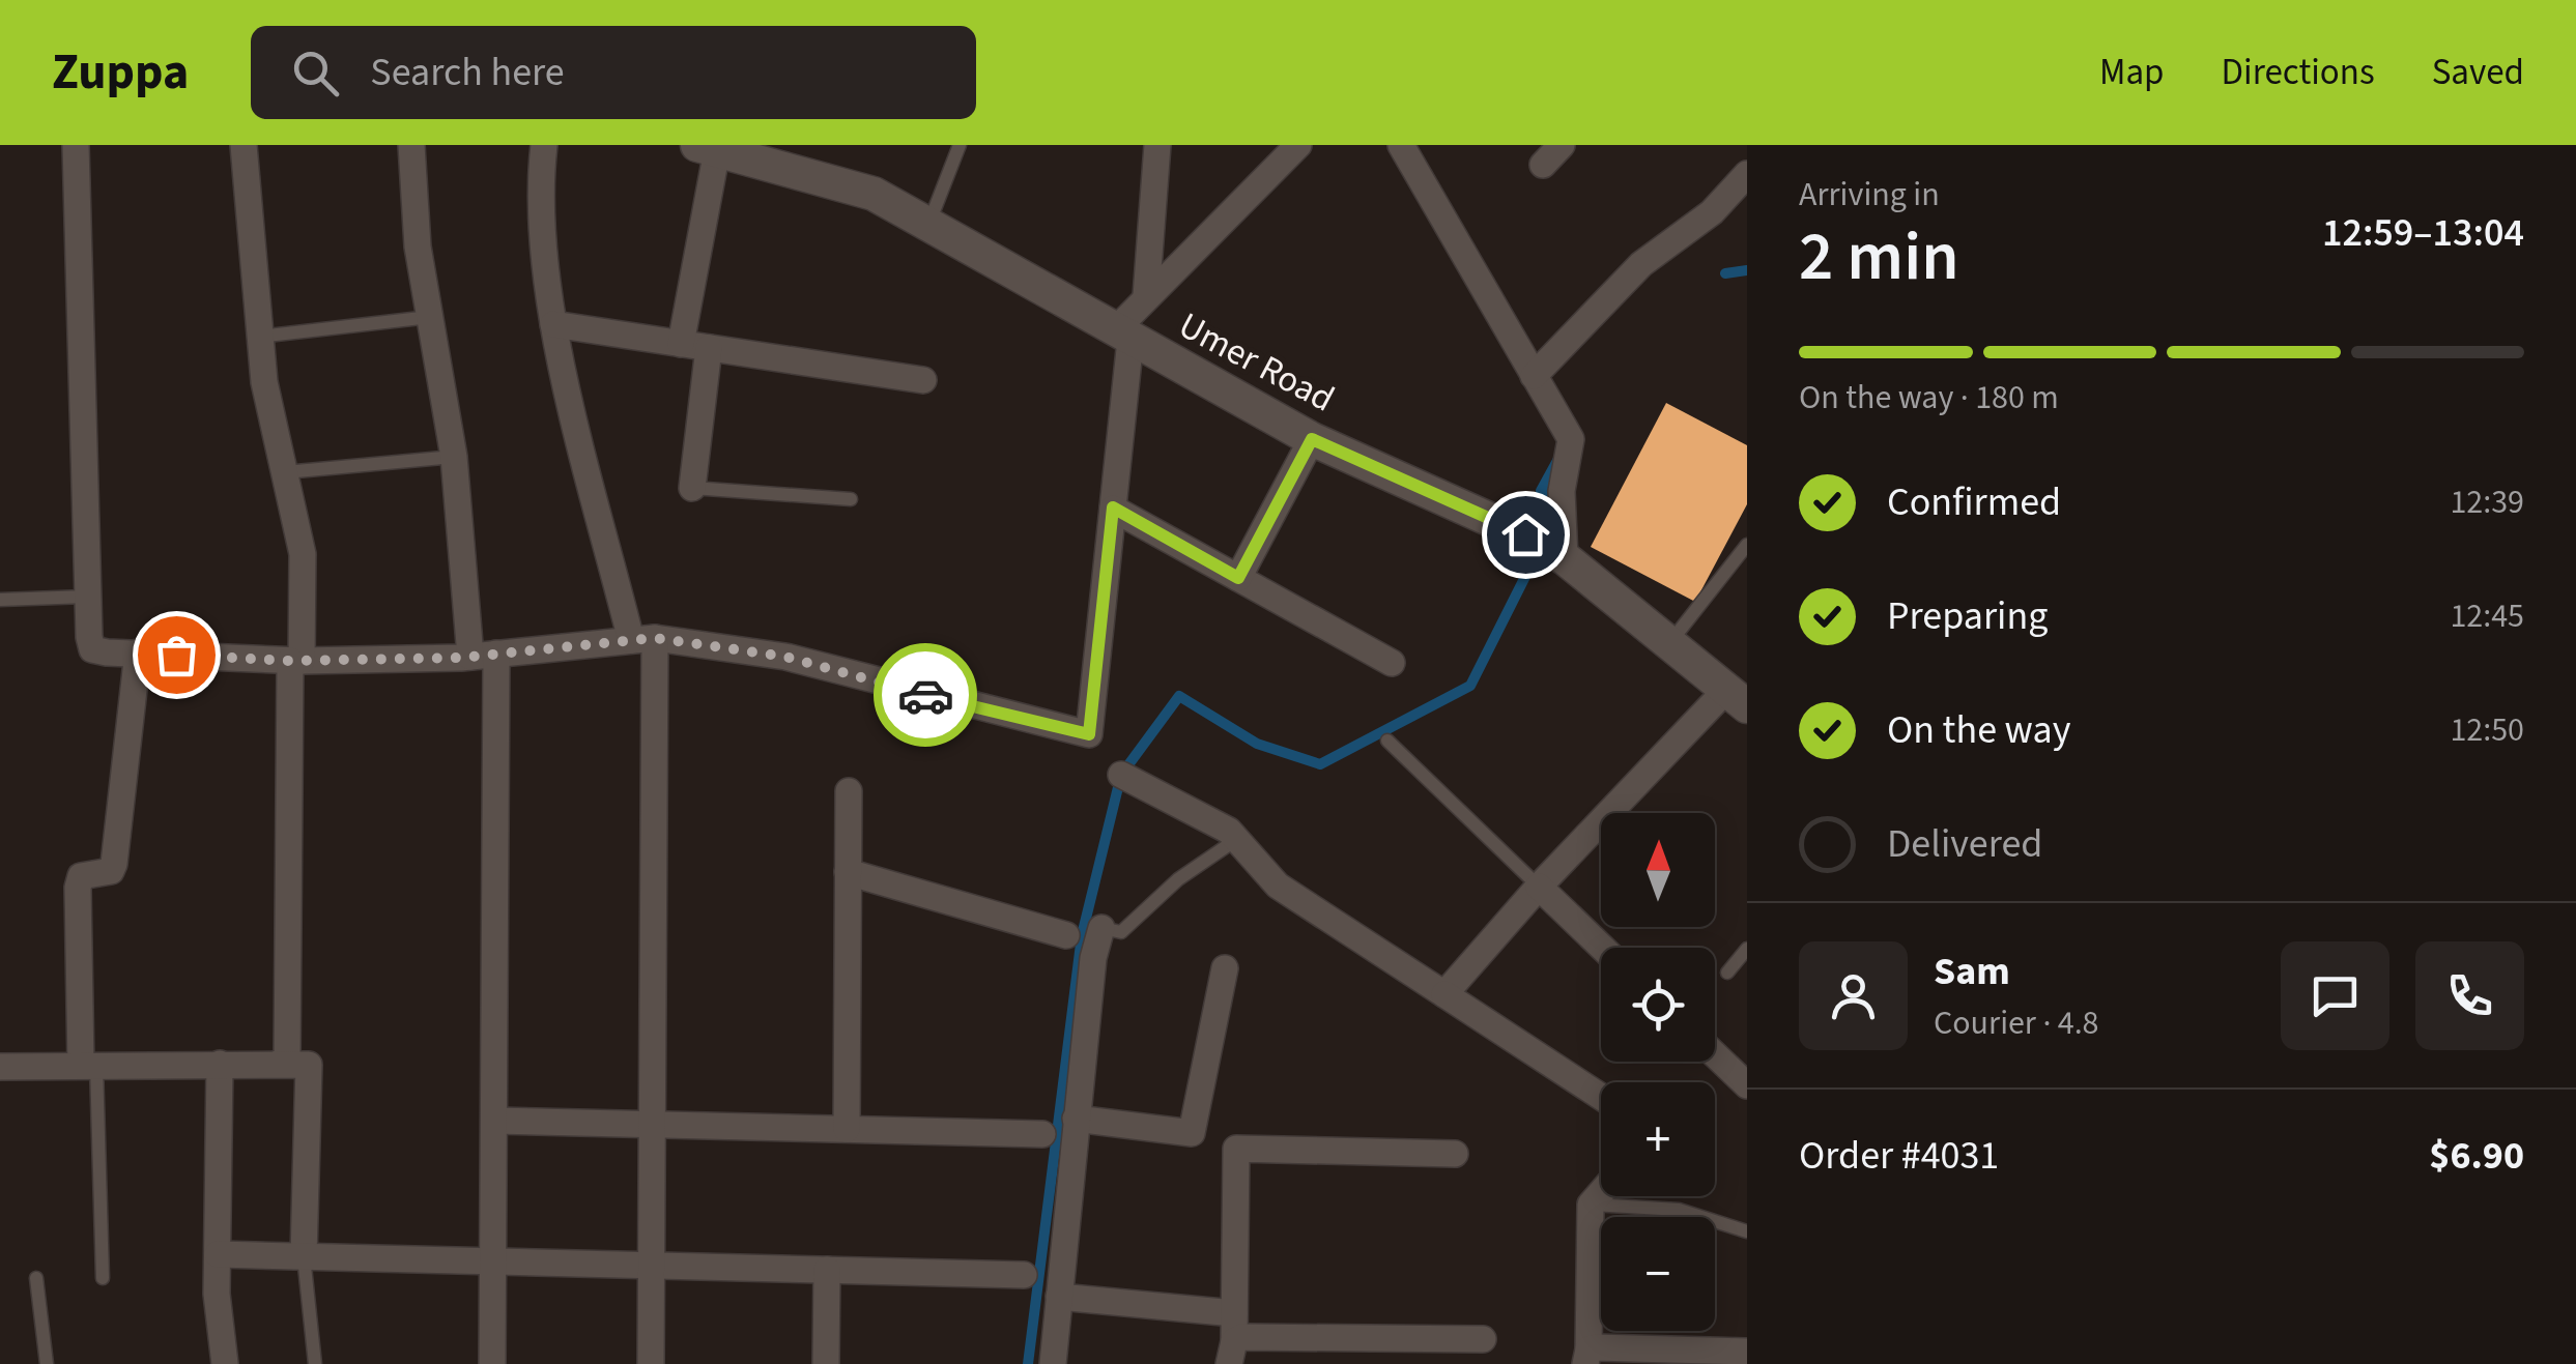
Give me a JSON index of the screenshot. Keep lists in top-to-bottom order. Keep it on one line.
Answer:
{"streets":{"street":["Umer Road"]},"north":"top","page":{"header":"Zuppa","search":"Search here","nav":["Map","Directions","Saved"],"heading":["2 min","Arriving in","12:59–13:04"],"panel":["Sam","Courier · 4.8","Order #4031","$6.90"],"bar":"On the way · 180 m","list":[["Confirmed","12:39"],["Preparing","12:45"],["On the way","12:50"],"Delivered"],"map_buttons":["+","−"]}}
